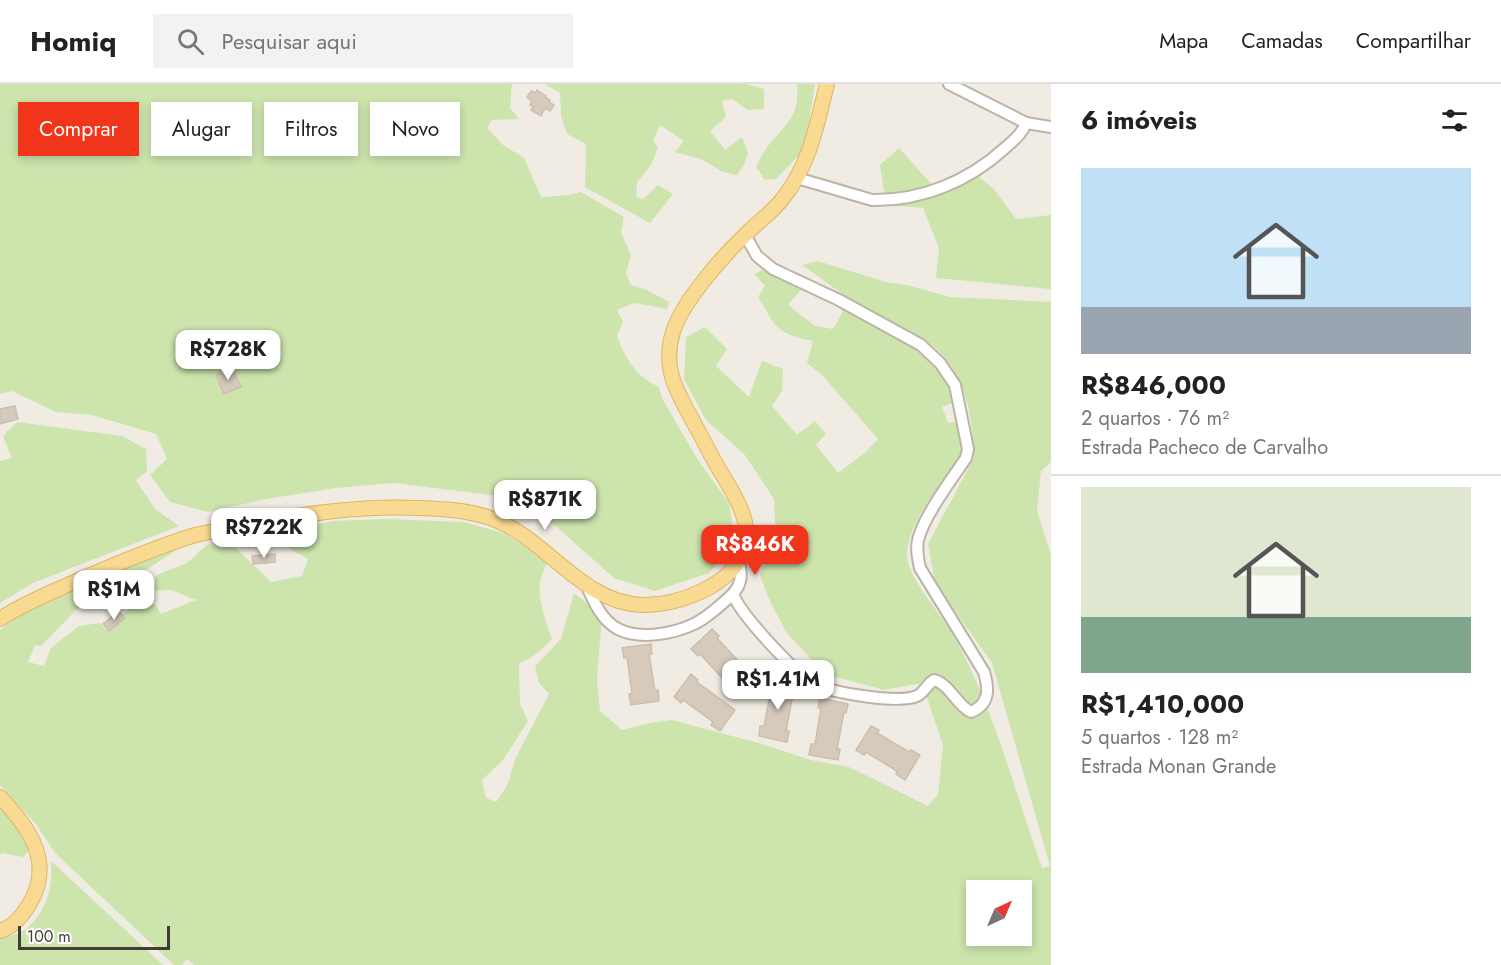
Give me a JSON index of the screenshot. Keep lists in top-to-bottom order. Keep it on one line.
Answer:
{"scale_bar":"100 m","north":"top right","page":{"header":"Homiq","search":"Pesquisar aqui","nav":["Mapa","Camadas","Compartilhar"],"heading":"6 imóveis","chip":["Comprar","Alugar","Filtros","Novo"],"list":[{"name":"R$846,000","note":"2 quartos · 76 m² · Estrada Pacheco de Carvalho"},{"name":"R$1,410,000","note":"5 quartos · 128 m² · Estrada Monan Grande"}],"price":["R$728K","R$871K","R$722K","R$846K","R$1M","R$1.41M"],"scale":"100 m"}}
